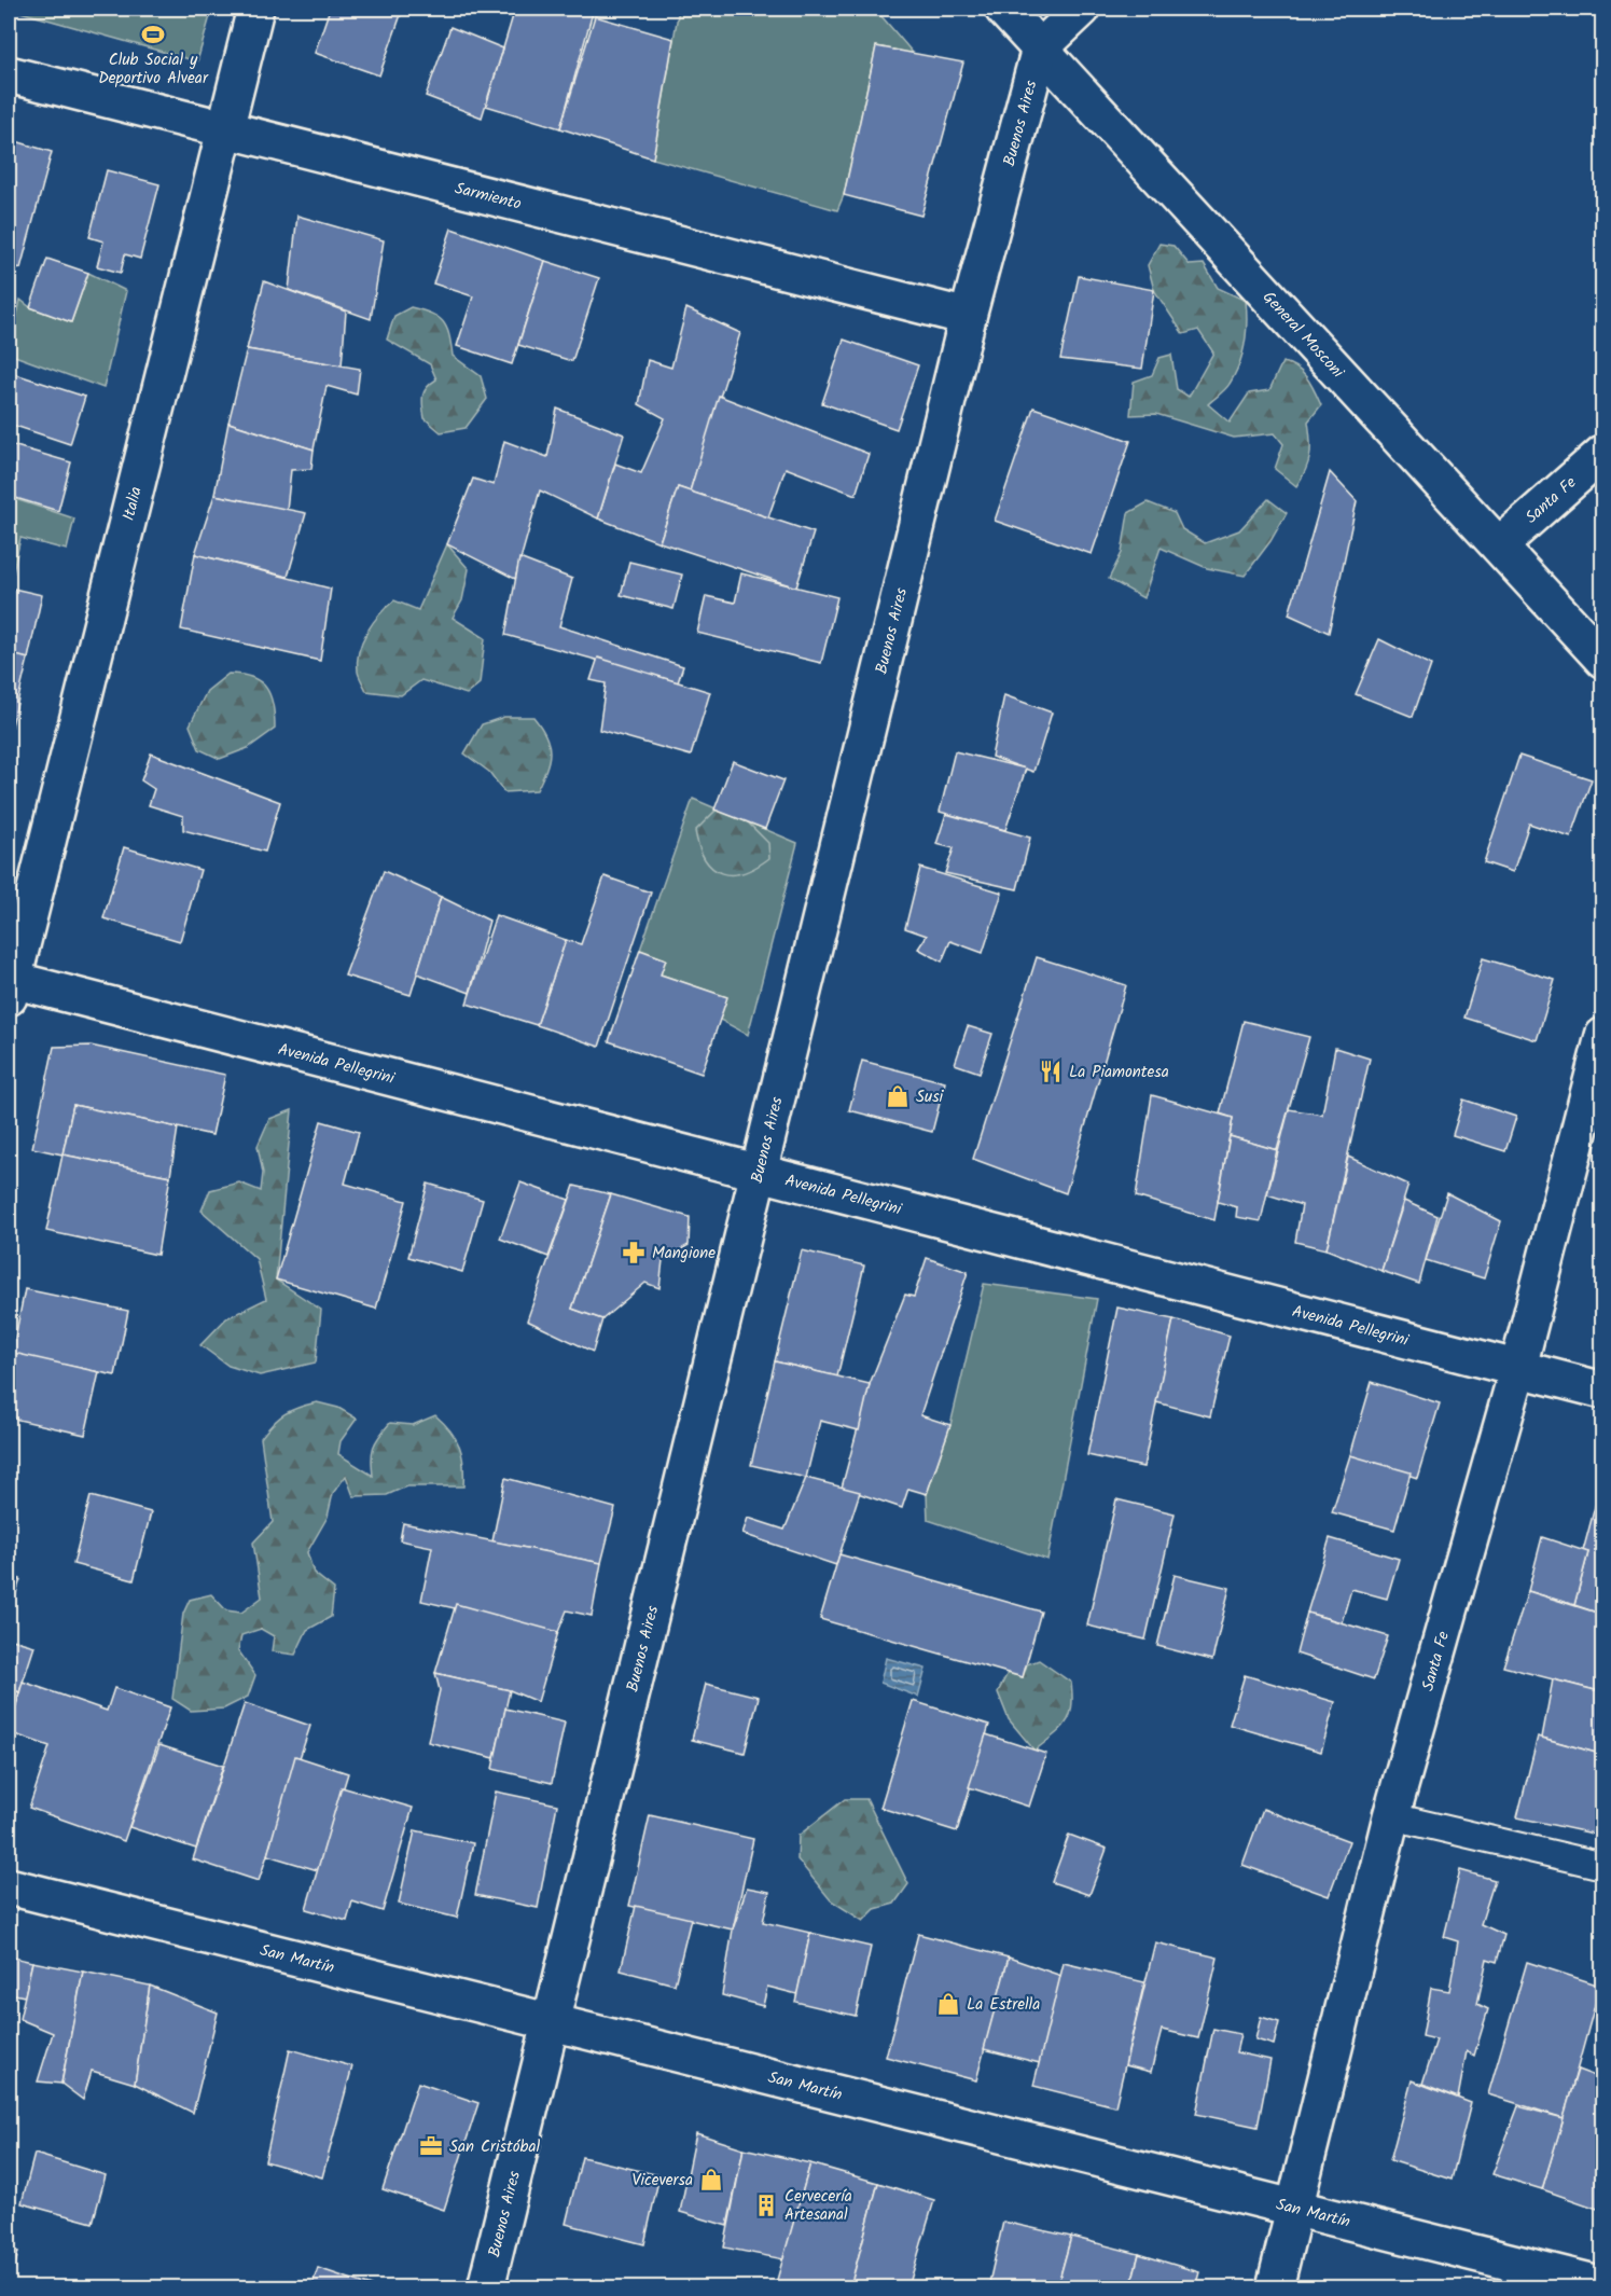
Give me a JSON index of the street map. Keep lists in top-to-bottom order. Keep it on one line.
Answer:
{"streets":{"street":["Buenos Aires","Sarmiento","General Mosconi","Santa Fe","Italia","Avenida Pellegrini","San Martín"]},"crossings":[["Buenos Aires","Sarmiento"],["Buenos Aires","General Mosconi"],["Buenos Aires","Avenida Pellegrini"],["Buenos Aires","San Martín"],["Sarmiento","Italia"],["General Mosconi","Santa Fe"],["Santa Fe","Avenida Pellegrini"],["Santa Fe","San Martín"],["Italia","Avenida Pellegrini"]],"places":{"sports":["Club Social y Deportivo Alvear"],"restaurant":["La Piamontesa"],"shop":["Susi","La Estrella","Viceversa"],"pharmacy":["Mangione"],"office":["San Cristóbal"],"building":["Cervecería Artesanal"]}}
